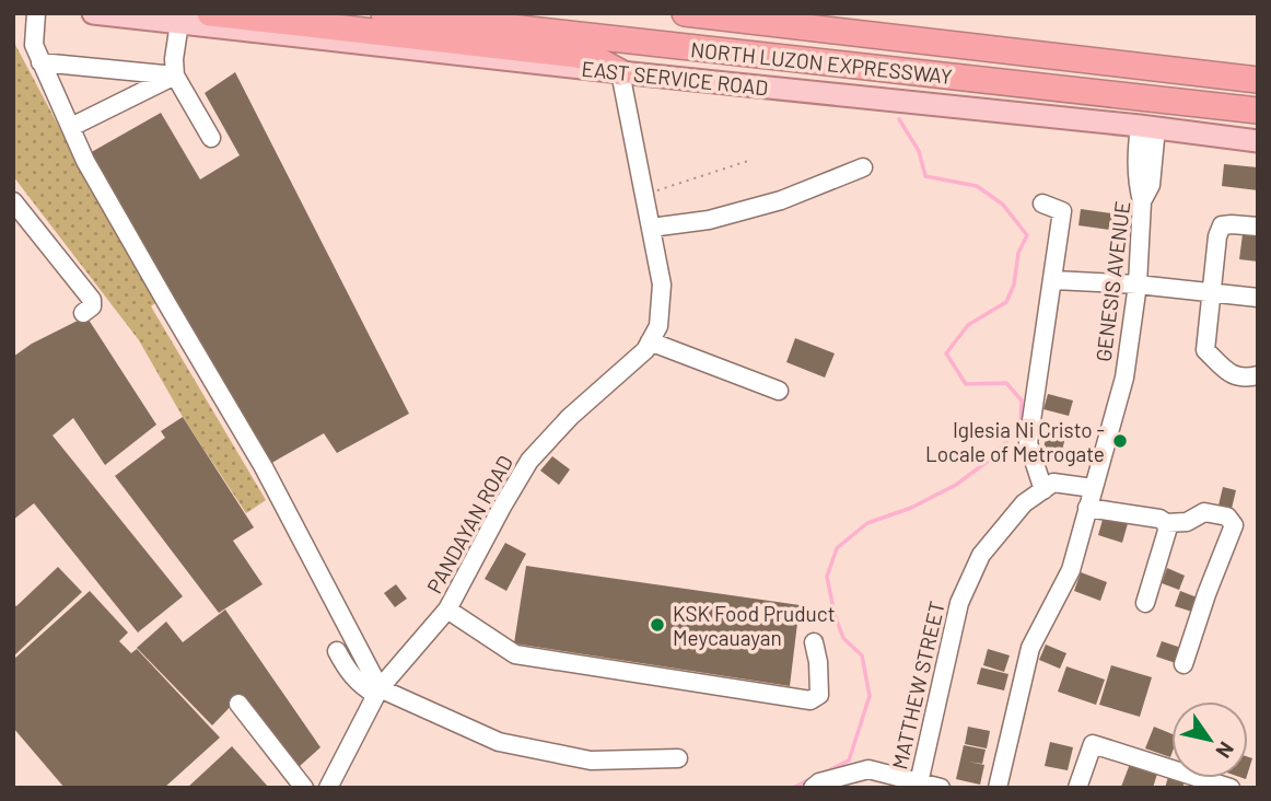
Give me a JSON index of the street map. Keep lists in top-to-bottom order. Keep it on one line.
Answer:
{"streets":{"highway":["NORTH LUZON EXPRESSWAY"],"main road":["EAST SERVICE ROAD"],"street":["GENESIS AVENUE","PANDAYAN ROAD","MATTHEW STREET"]},"crossings":[["EAST SERVICE ROAD","GENESIS AVENUE"],["EAST SERVICE ROAD","PANDAYAN ROAD"]],"places":["Iglesia Ni Cristo - Locale of Metrogate","KSK Food Pruduct Meycauayan"],"north":"bottom right"}
